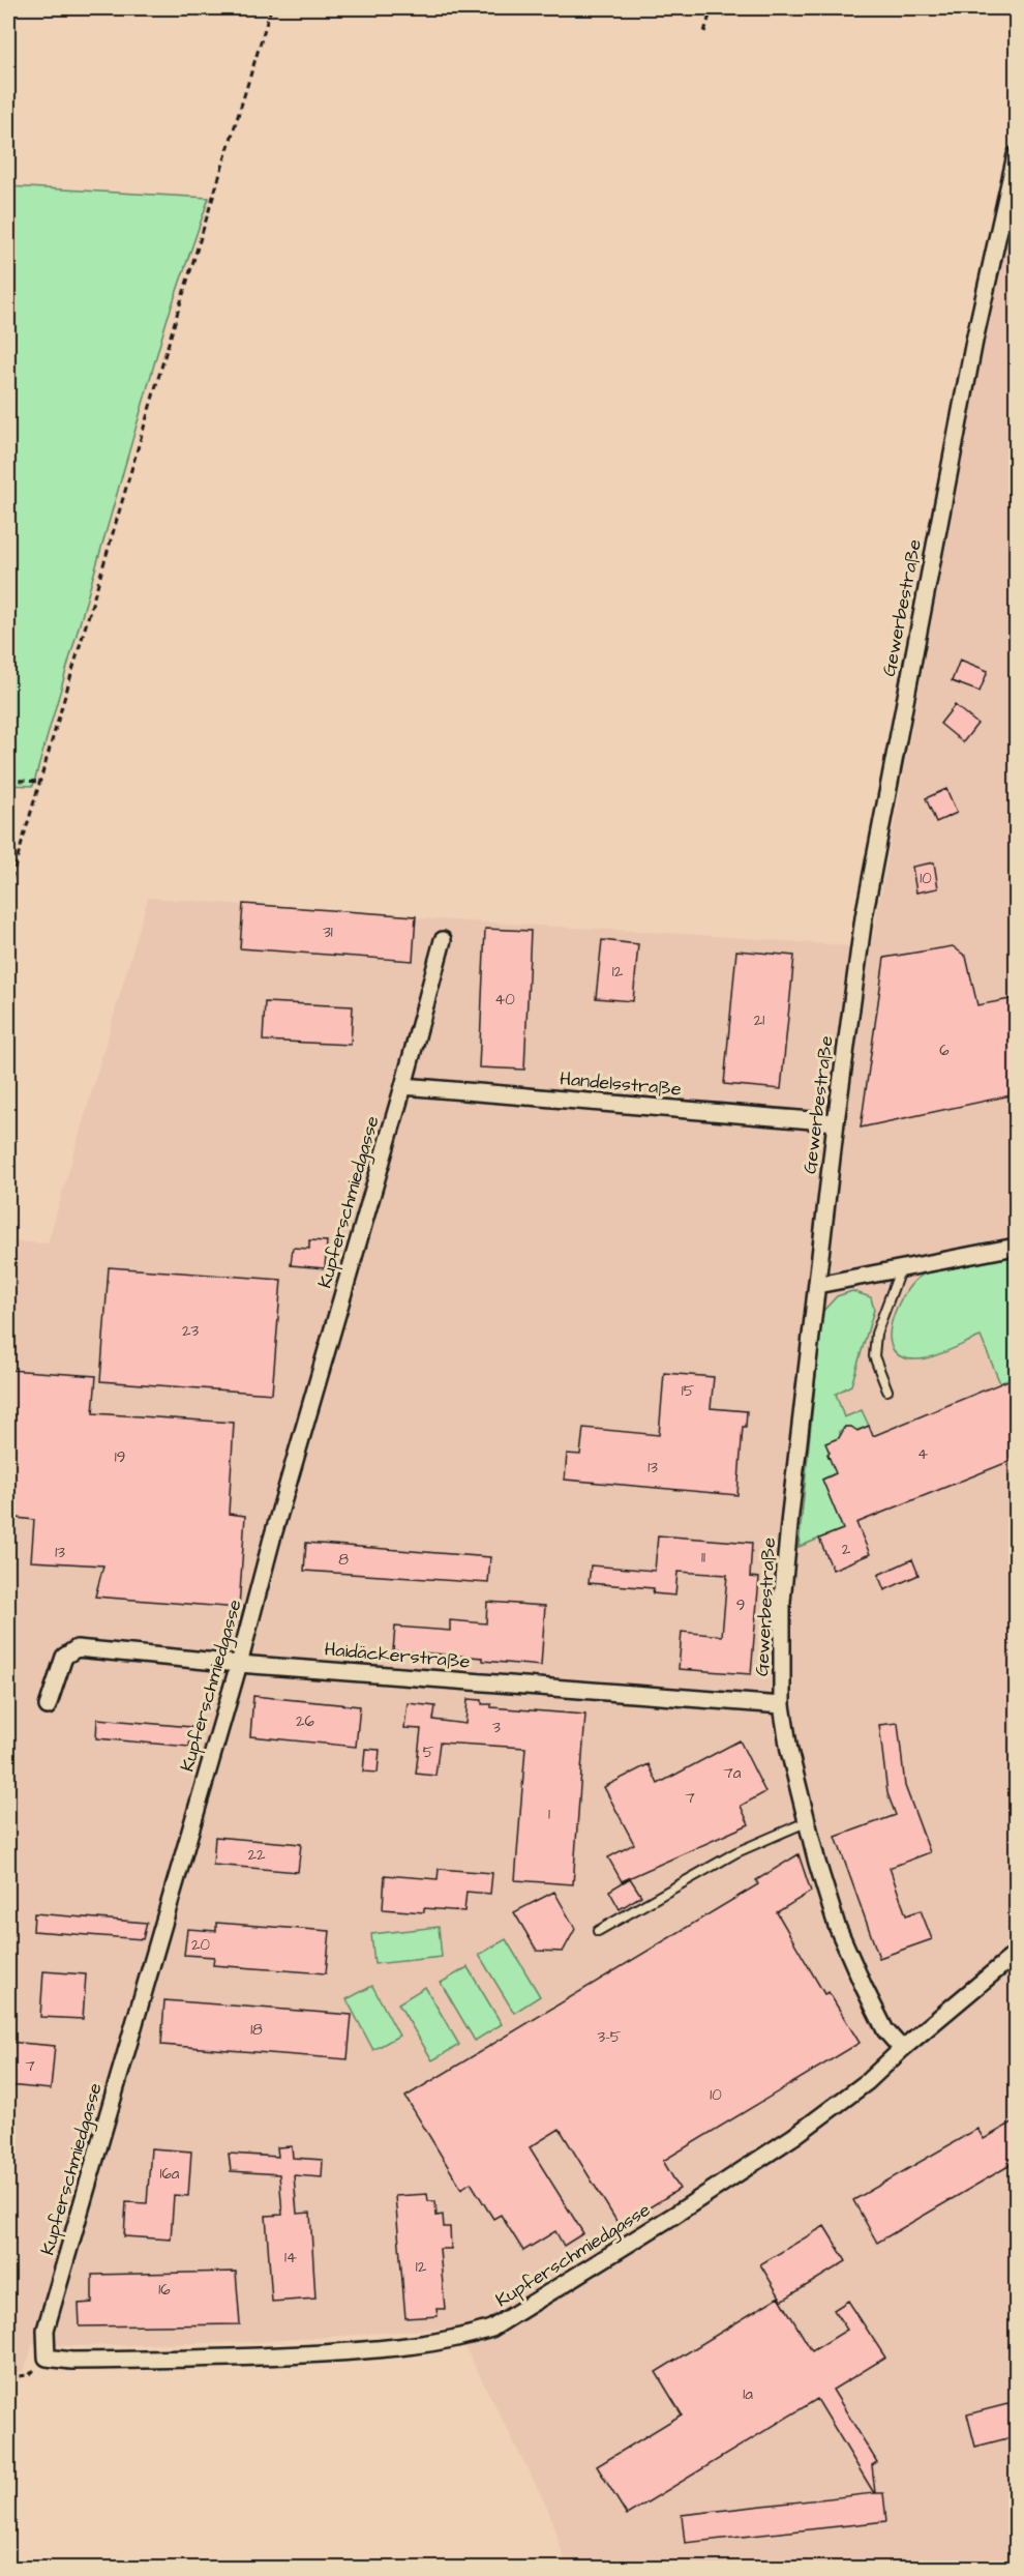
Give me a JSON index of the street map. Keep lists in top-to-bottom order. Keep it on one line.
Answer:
{"streets":{"street":["Gewerbestraße","Handelsstraße","Kupferschmiedgasse","Haidäckerstraße"]},"crossings":[["Gewerbestraße","Handelsstraße"],["Gewerbestraße","Kupferschmiedgasse"],["Gewerbestraße","Haidäckerstraße"],["Handelsstraße","Kupferschmiedgasse"],["Kupferschmiedgasse","Haidäckerstraße"]],"house_numbers":["10","31","12","40","21","6","23","15","4","19","13","2","13","11","8","9","26","3","5","7a","7","1","22","20","18","3-5","7","10","16a","14","12","16","1a"]}
